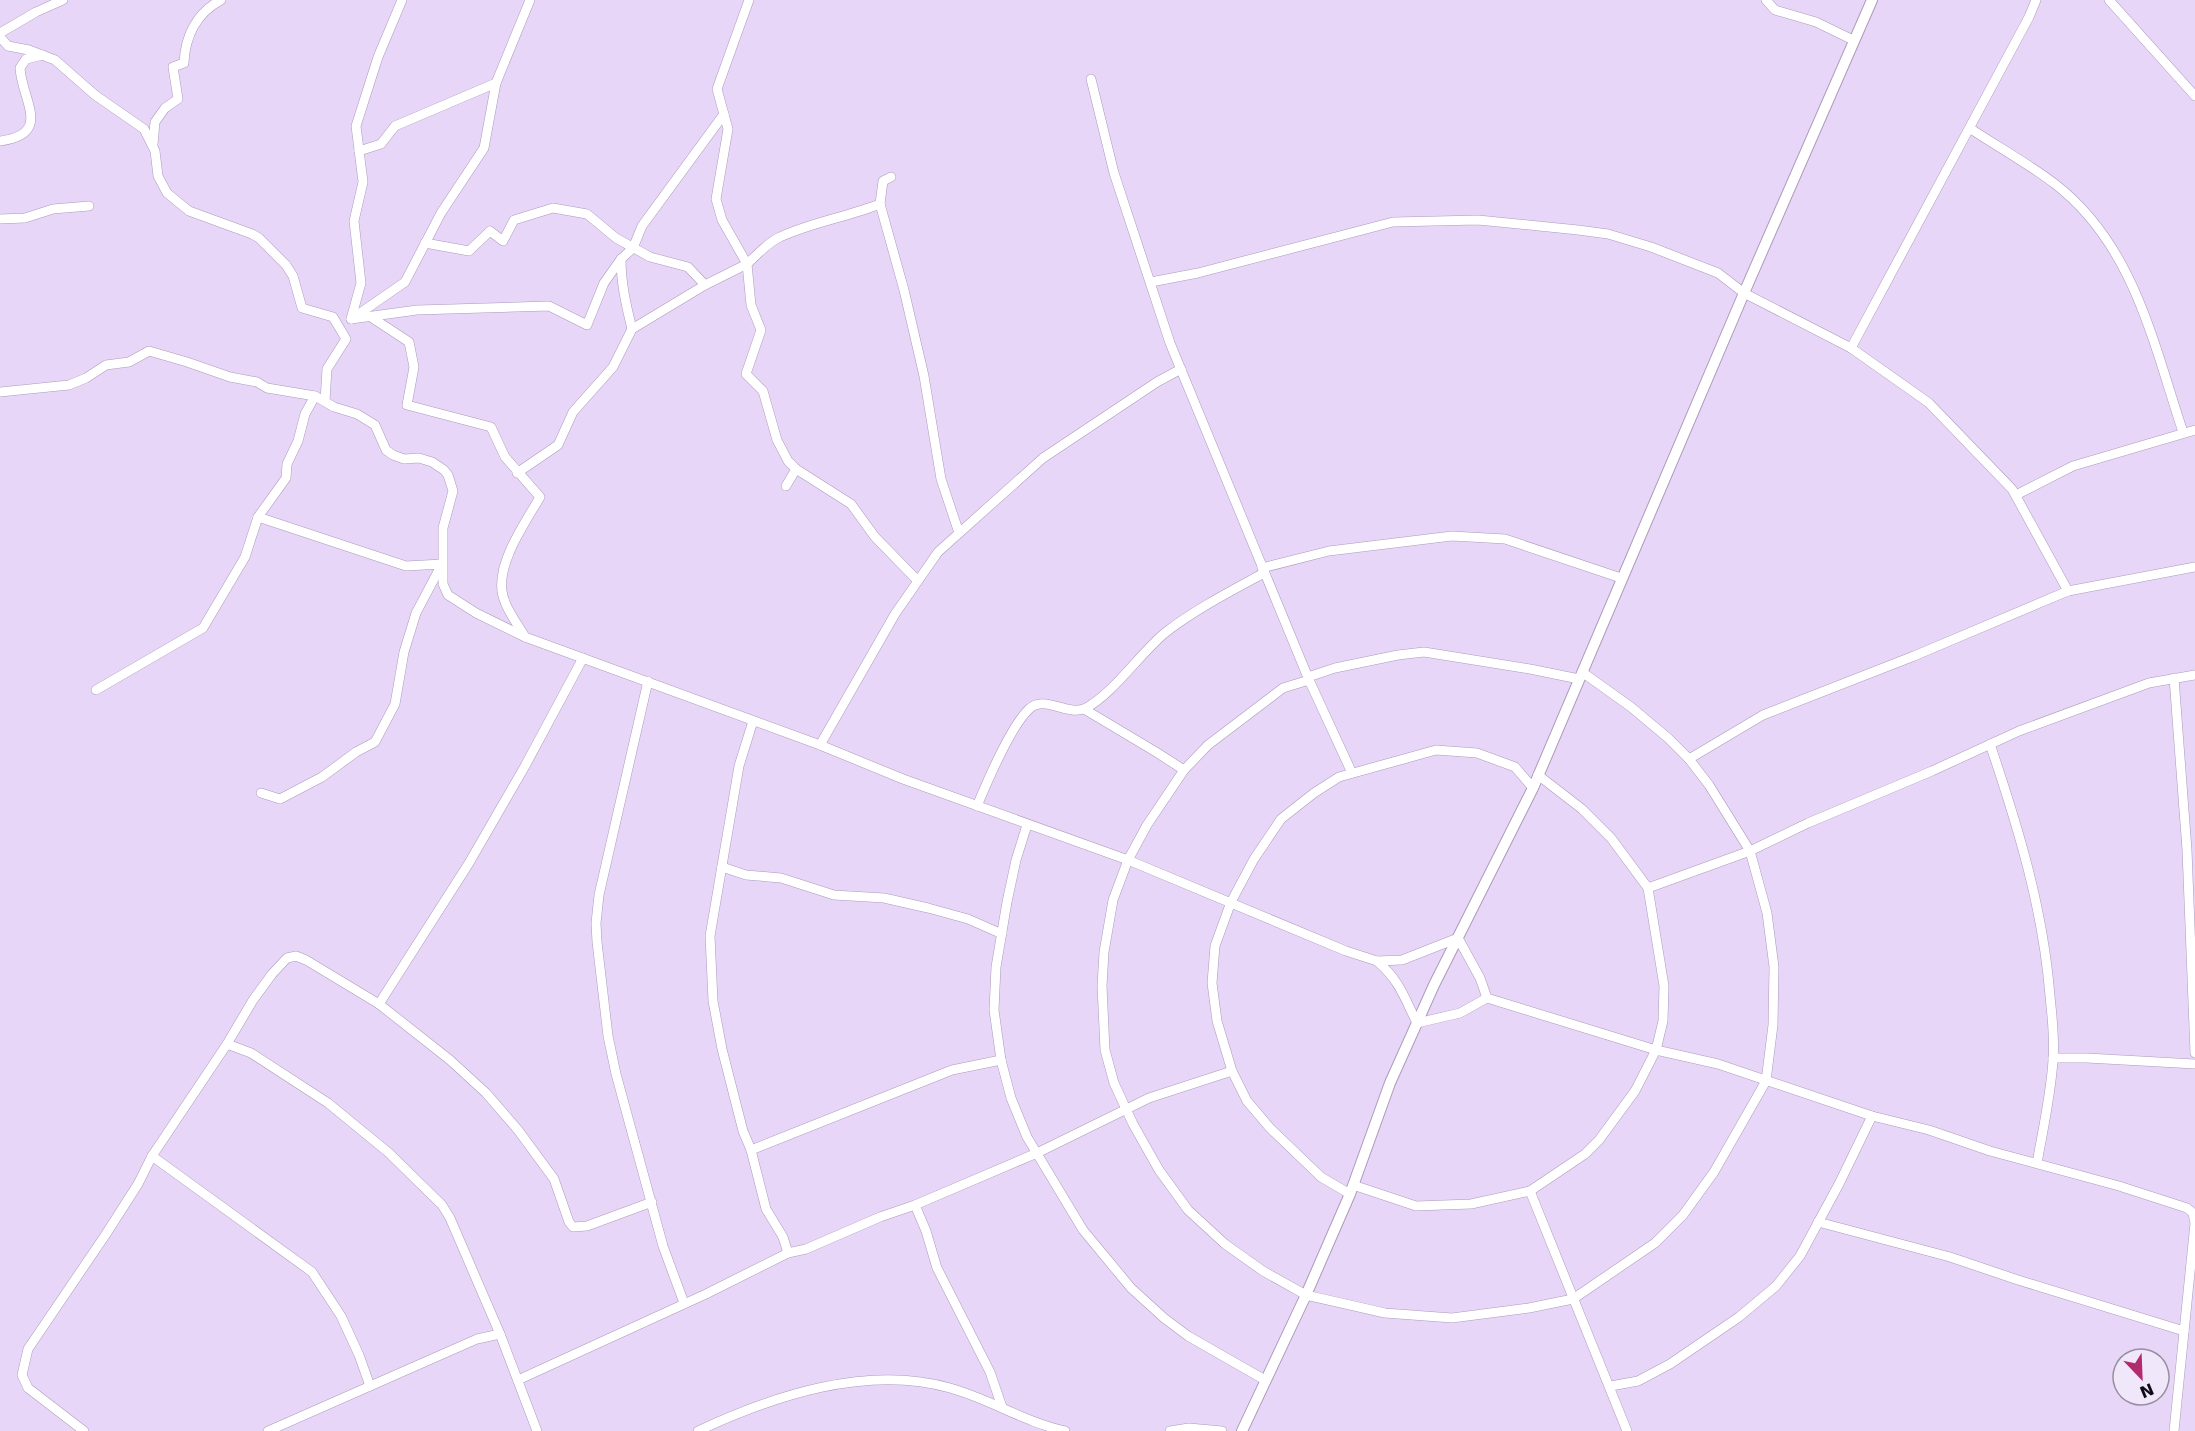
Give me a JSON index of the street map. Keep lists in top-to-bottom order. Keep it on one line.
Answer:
{"north":"bottom right"}
